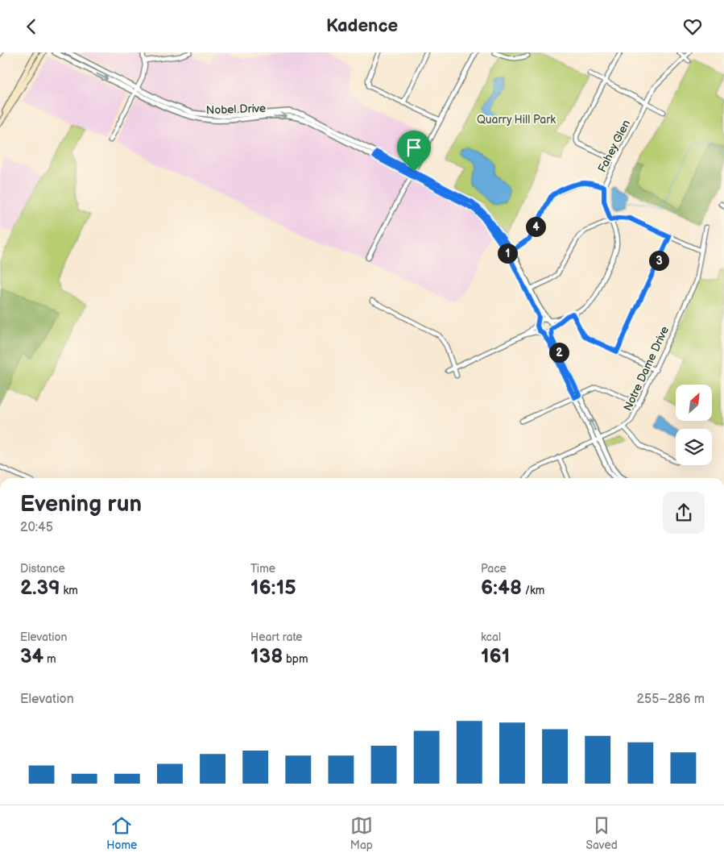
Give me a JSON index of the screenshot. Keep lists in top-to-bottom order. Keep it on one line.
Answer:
{"streets":{"street":["Nobel Drive","Fahey Glen","Notre Dame Drive"]},"crossings":[["Nobel Drive","Fahey Glen"],["Nobel Drive","Notre Dame Drive"]],"parks":["Quarry Hill Park"],"north":"top right","page":{"header":"Kadence","pins":["4","1","3","2"],"heading":["Evening run","20:45"],"stats":[["Distance","2.39 km"],["Time","16:15"],["Pace","6:48 /km"],["Elevation","34 m"],["Heart rate","138 bpm"],["kcal","161"]],"chart":["Elevation","255–286 m"],"tabs":["Home","Map","Saved"]}}
